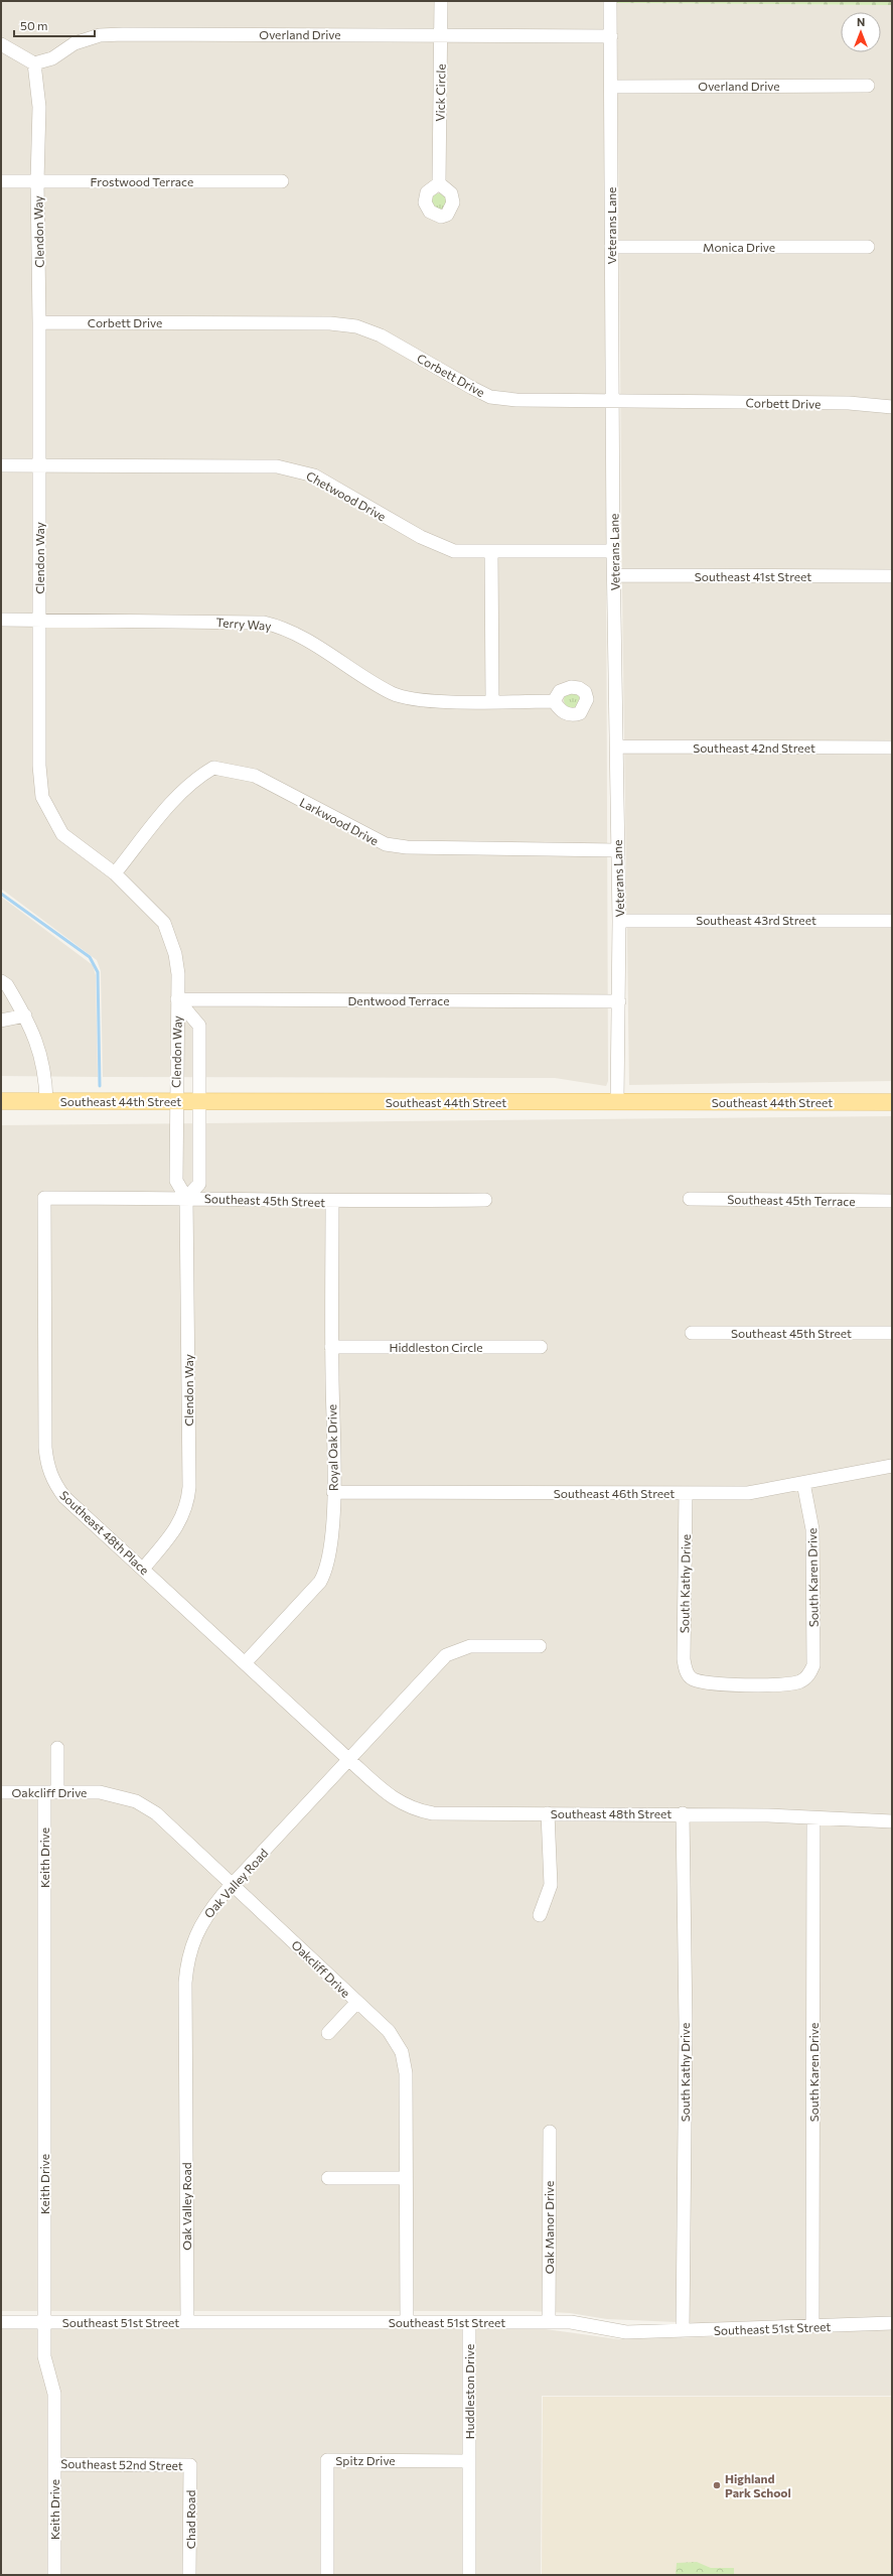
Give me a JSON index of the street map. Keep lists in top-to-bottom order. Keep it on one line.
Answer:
{"streets":{"main road":["Southeast 44th Street"],"street":["Overland Drive","Vick Circle","Frostwood Terrace","Veterans Lane","Clendon Way","Monica Drive","Corbett Drive","Chetwood Drive","Southeast 41st Street","Terry Way","Southeast 42nd Street","Larkwood Drive","Southeast 43rd Street","Dentwood Terrace","Southeast 45th Street","Southeast 45th Terrace","Hiddleston Circle","Royal Oak Drive","Southeast 46th Street","Southeast 48th Place","South Karen Drive","South Kathy Drive","Oakcliff Drive","Southeast 48th Street","Keith Drive","Oak Valley Road","Oak Manor Drive","Southeast 51st Street","Huddleston Drive","Spitz Drive","Southeast 52nd Street","Chad Road"]},"crossings":[["Overland Drive","Vick Circle"],["Overland Drive","Veterans Lane"],["Overland Drive","Clendon Way"],["Frostwood Terrace","Clendon Way"],["Veterans Lane","Monica Drive"],["Veterans Lane","Corbett Drive"],["Veterans Lane","Chetwood Drive"],["Veterans Lane","Southeast 41st Street"],["Veterans Lane","Southeast 42nd Street"],["Veterans Lane","Larkwood Drive"],["Veterans Lane","Southeast 43rd Street"],["Veterans Lane","Dentwood Terrace"],["Veterans Lane","Southeast 44th Street"],["Clendon Way","Corbett Drive"],["Clendon Way","Chetwood Drive"],["Clendon Way","Terry Way"],["Clendon Way","Larkwood Drive"],["Clendon Way","Dentwood Terrace"],["Clendon Way","Southeast 44th Street"],["Clendon Way","Southeast 45th Street"],["Clendon Way","Southeast 48th Place"],["Southeast 45th Street","Royal Oak Drive"],["Southeast 45th Street","Southeast 48th Place"],["Hiddleston Circle","Royal Oak Drive"],["Royal Oak Drive","Southeast 46th Street"],["Royal Oak Drive","Southeast 48th Place"],["Southeast 46th Street","South Karen Drive"],["Southeast 46th Street","South Kathy Drive"],["Southeast 48th Place","Southeast 48th Street"],["Southeast 48th Place","Oak Valley Road"],["South Karen Drive","South Kathy Drive"],["South Karen Drive","Southeast 48th Street"],["South Karen Drive","Southeast 51st Street"],["South Kathy Drive","Southeast 48th Street"],["South Kathy Drive","Southeast 51st Street"],["Oakcliff Drive","Keith Drive"],["Oakcliff Drive","Oak Valley Road"],["Oakcliff Drive","Southeast 51st Street"],["Southeast 48th Street","Oak Valley Road"],["Keith Drive","Southeast 51st Street"],["Keith Drive","Southeast 52nd Street"],["Oak Valley Road","Southeast 51st Street"],["Oak Manor Drive","Southeast 51st Street"],["Southeast 51st Street","Huddleston Drive"],["Huddleston Drive","Spitz Drive"],["Southeast 52nd Street","Chad Road"]],"places":["Highland Park School"],"scale_bar":"50 m","north":"top"}
